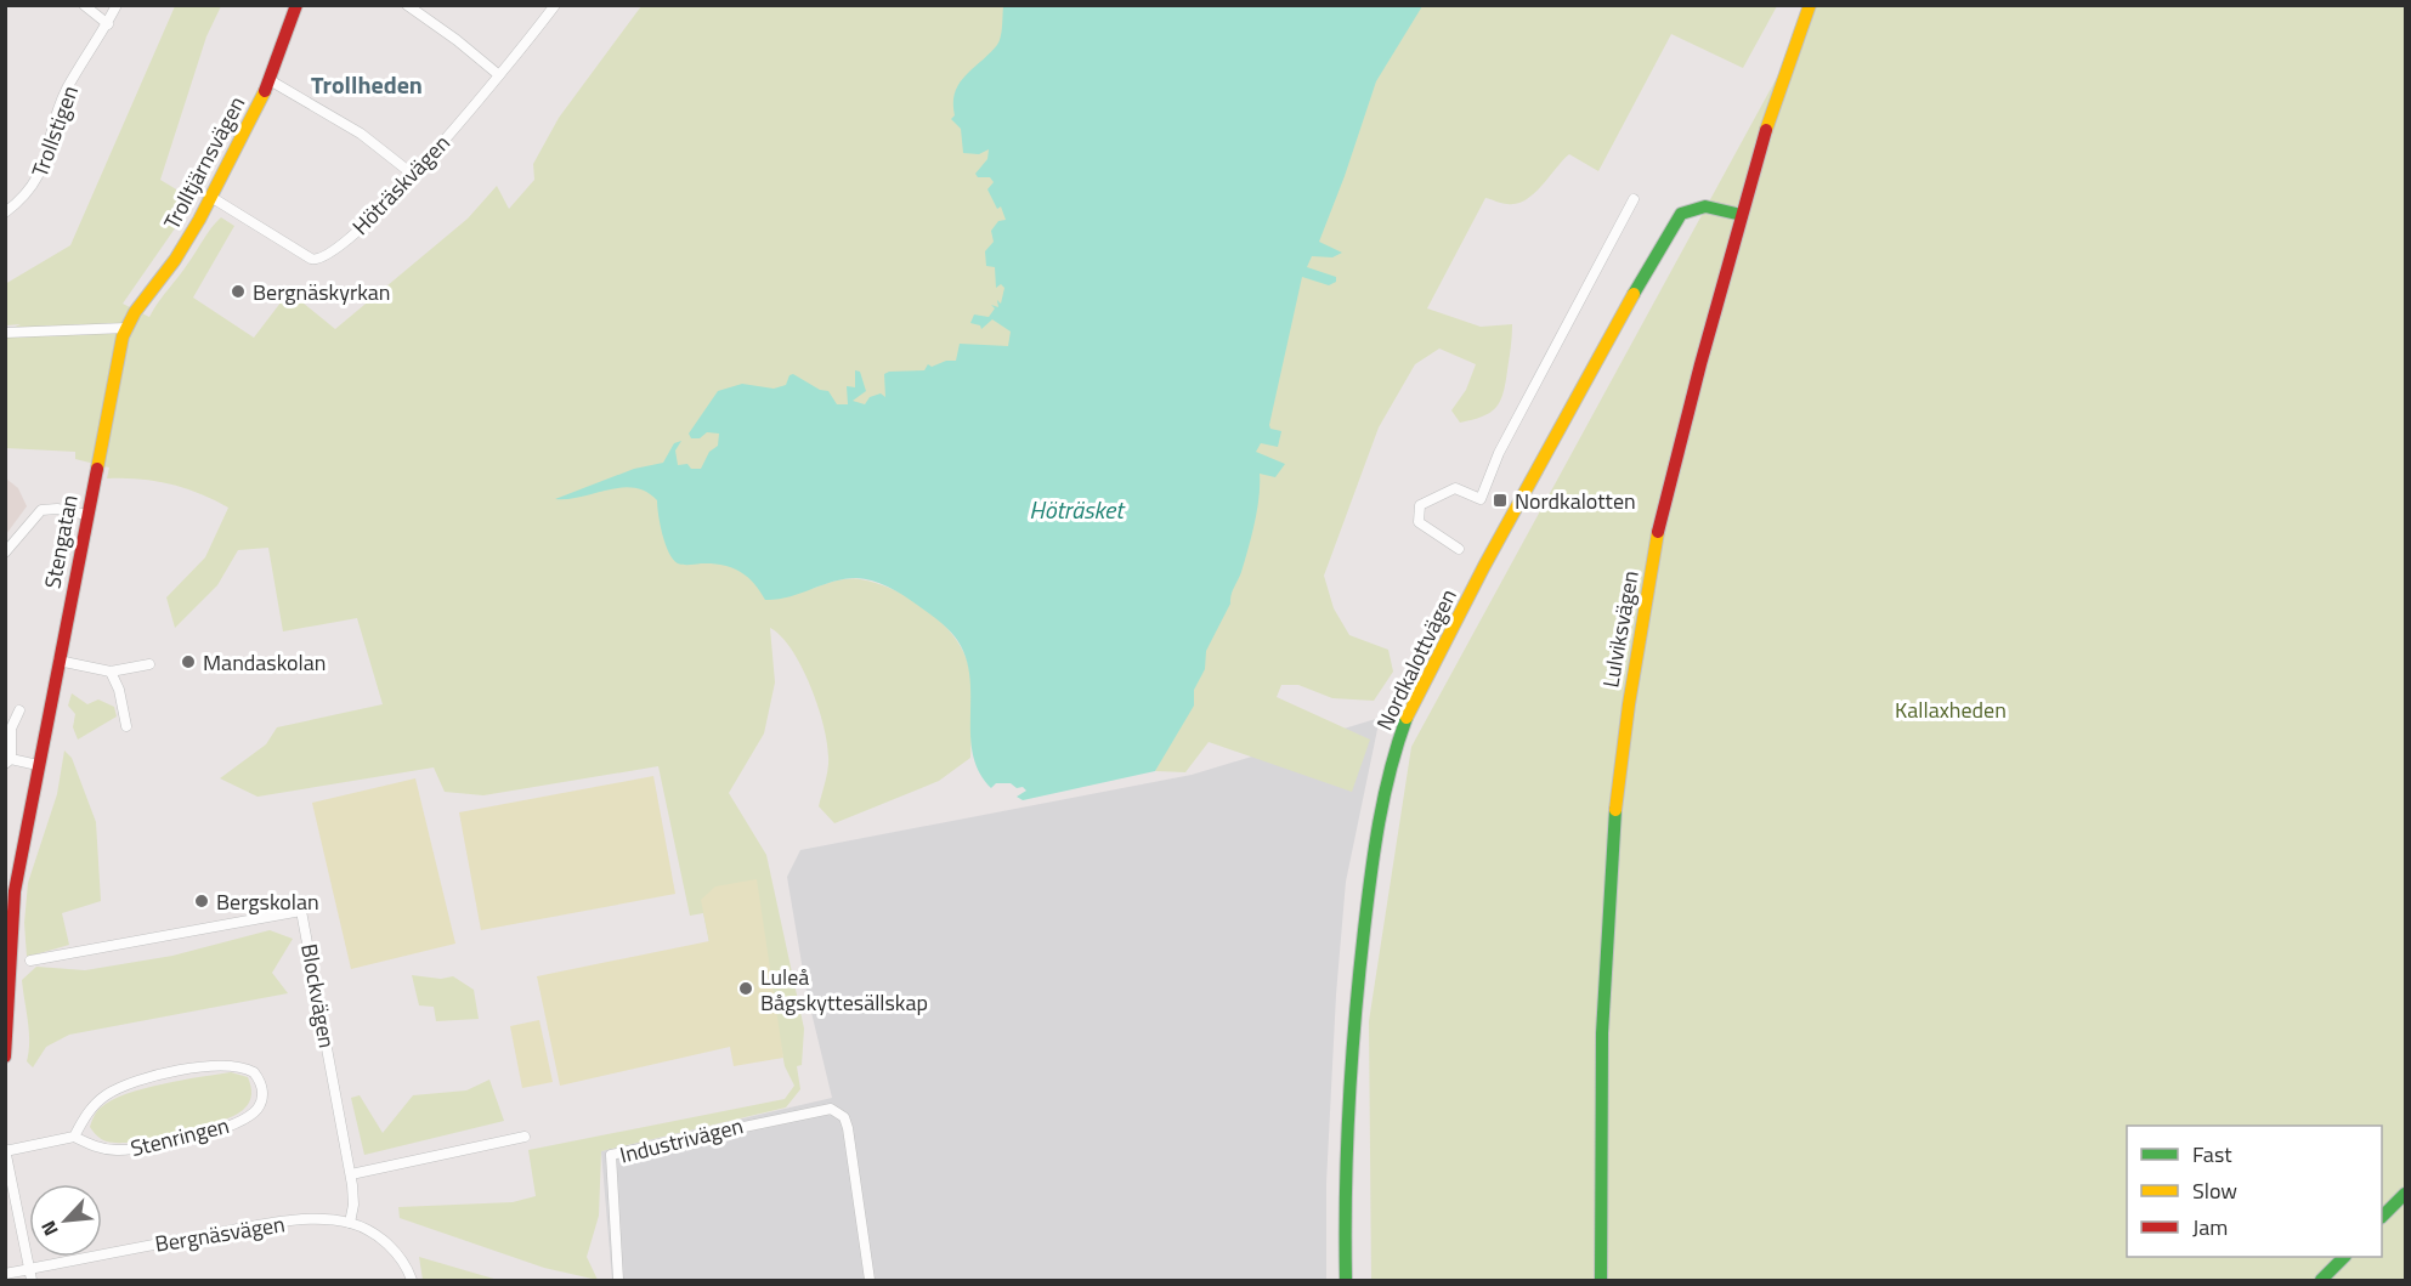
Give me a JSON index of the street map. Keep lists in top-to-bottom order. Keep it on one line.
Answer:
{"streets":{"street":["Trollstigen","Trolltjärnsvägen","Höträskvägen","Stengatan","Lulviksvägen","Nordkalottvägen","Blockvägen","Stenringen","Industrivägen","Bergnäsvägen"]},"crossings":[["Trolltjärnsvägen","Höträskvägen"],["Trolltjärnsvägen","Stengatan"],["Lulviksvägen","Nordkalottvägen"],["Blockvägen","Bergnäsvägen"]],"districts":["Trollheden"],"water":["Höträsket"],"parks":["Kallaxheden"],"places":{"other":["Bergnäskyrkan","Mandaskolan","Bergskolan","Luleå Bågskyttesällskap"],"transit":["Nordkalotten"]},"legend":["Fast","Slow","Jam"],"north":"bottom left"}
